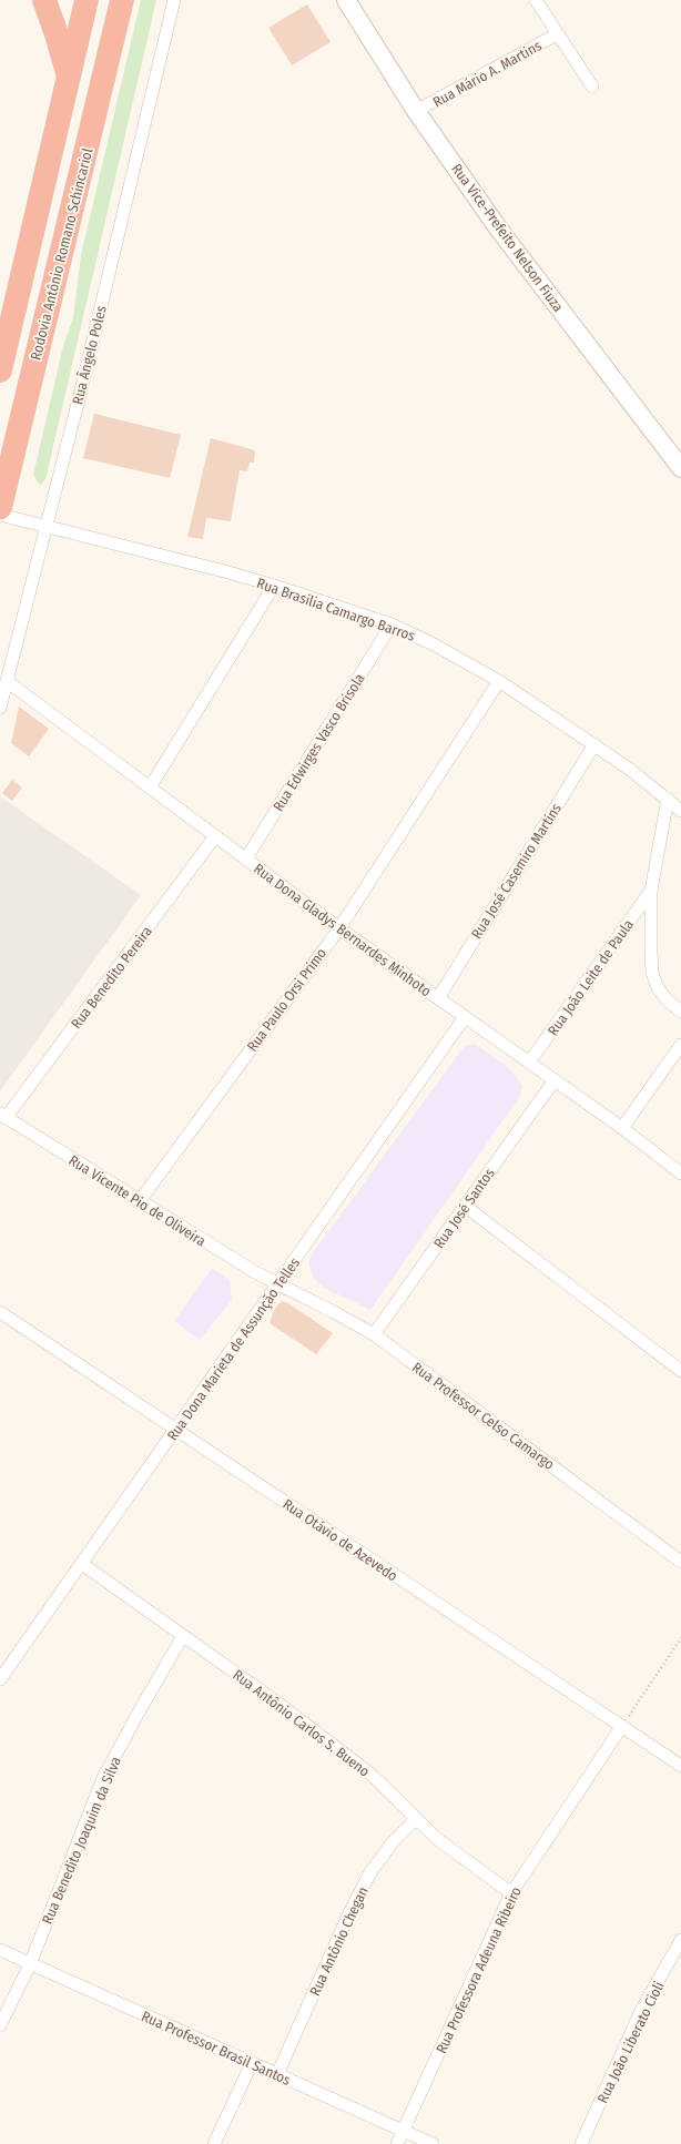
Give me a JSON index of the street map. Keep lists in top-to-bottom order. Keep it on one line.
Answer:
{"streets":{"highway":["Rodovia Antônio Romano Schincariol"],"main road":["Rua Vice-Prefeito Nelson Fiuza"],"street":["Rua Mário A. Martins","Rua Ângelo Poles","Rua Brasília Camargo Barros","Rua Edwirges Vasco Brisola","Rua José Casemiro Martins","Rua Dona Gladys Bernardes Minhoto","Rua Benedito Pereira","Rua João Leite de Paula","Rua Paulo Orsi Primo","Rua Vicente Pio de Oliveira","Rua José Santos","Rua Dona Marieta de Assunção Telles","Rua Professor Celso Camargo","Rua Otávio de Azevedo","Rua Antônio Carlos S. Bueno","Rua Benedito Joaquim da Silva","Rua Antônio Chegan","Rua Professora Adeuna Ribeiro","Rua João Liberato Cioli","Rua Professor Brasil Santos"]},"crossings":[["Rua Mário A. Martins","Rua Vice-Prefeito Nelson Fiuza"],["Rua Ângelo Poles","Rua Brasília Camargo Barros"],["Rua Ângelo Poles","Rua Dona Gladys Bernardes Minhoto"],["Rua Brasília Camargo Barros","Rua Edwirges Vasco Brisola"],["Rua Brasília Camargo Barros","Rua José Casemiro Martins"],["Rua Brasília Camargo Barros","Rua João Leite de Paula"],["Rua Brasília Camargo Barros","Rua Paulo Orsi Primo"],["Rua Edwirges Vasco Brisola","Rua Dona Gladys Bernardes Minhoto"],["Rua José Casemiro Martins","Rua Dona Gladys Bernardes Minhoto"],["Rua Dona Gladys Bernardes Minhoto","Rua Benedito Pereira"],["Rua Dona Gladys Bernardes Minhoto","Rua João Leite de Paula"],["Rua Dona Gladys Bernardes Minhoto","Rua Paulo Orsi Primo"],["Rua Dona Gladys Bernardes Minhoto","Rua José Santos"],["Rua Dona Gladys Bernardes Minhoto","Rua Dona Marieta de Assunção Telles"],["Rua Benedito Pereira","Rua Vicente Pio de Oliveira"],["Rua Paulo Orsi Primo","Rua Vicente Pio de Oliveira"],["Rua Vicente Pio de Oliveira","Rua Dona Marieta de Assunção Telles"],["Rua Vicente Pio de Oliveira","Rua Professor Celso Camargo"],["Rua José Santos","Rua Professor Celso Camargo"],["Rua Dona Marieta de Assunção Telles","Rua Professor Celso Camargo"],["Rua Dona Marieta de Assunção Telles","Rua Otávio de Azevedo"],["Rua Dona Marieta de Assunção Telles","Rua Antônio Carlos S. Bueno"],["Rua Otávio de Azevedo","Rua Professora Adeuna Ribeiro"],["Rua Antônio Carlos S. Bueno","Rua Benedito Joaquim da Silva"],["Rua Antônio Carlos S. Bueno","Rua Antônio Chegan"],["Rua Antônio Carlos S. Bueno","Rua Professora Adeuna Ribeiro"],["Rua Benedito Joaquim da Silva","Rua Professor Brasil Santos"],["Rua Antônio Chegan","Rua Professor Brasil Santos"],["Rua Professora Adeuna Ribeiro","Rua Professor Brasil Santos"]]}
